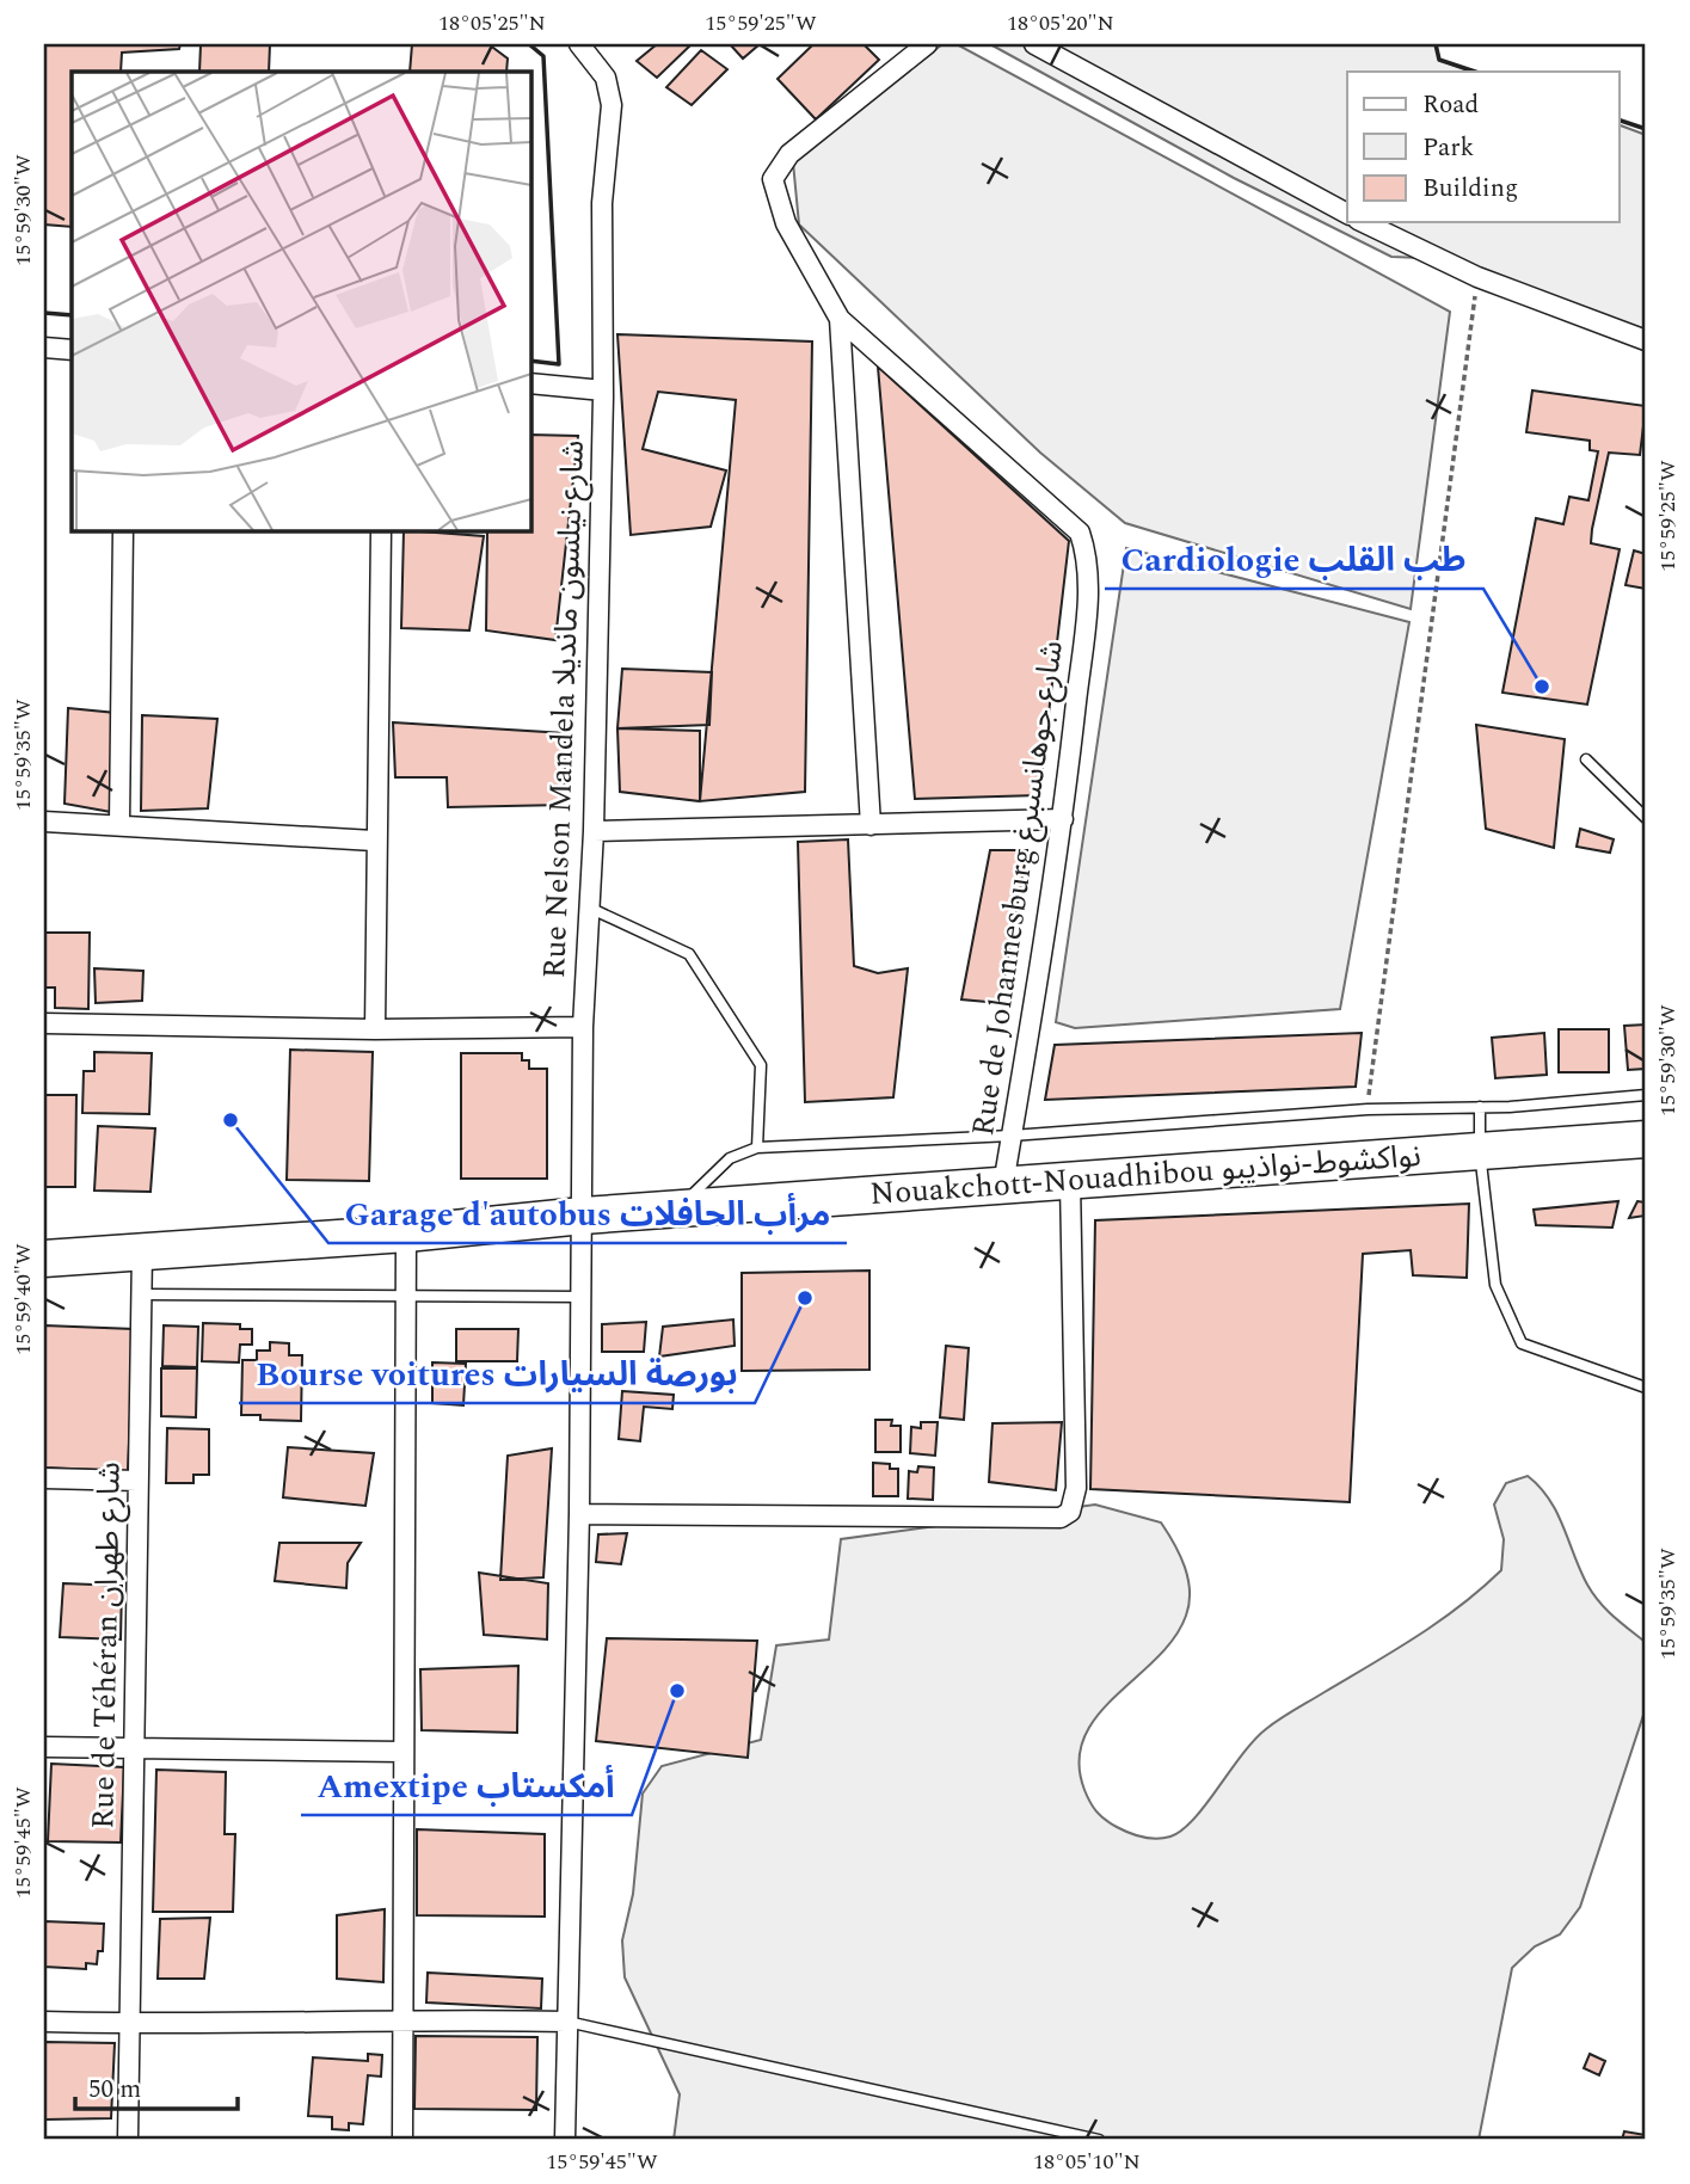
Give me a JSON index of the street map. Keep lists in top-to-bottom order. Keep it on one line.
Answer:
{"streets":{"highway":["Nouakchott-Nouadhibou نواكشوط-نواذيبو"],"street":["Rue Nelson Mandela شارع نيلسون مانديلا","Rue de Johannesburg شارع جوهانسبرغ","Rue de Téhéran شارع طهران"]},"crossings":[["Rue Nelson Mandela شارع نيلسون مانديلا","Nouakchott-Nouadhibou نواكشوط-نواذيبو"],["Rue de Johannesburg شارع جوهانسبرغ","Nouakchott-Nouadhibou نواكشوط-نواذيبو"],["Nouakchott-Nouadhibou نواكشوط-نواذيبو","Rue de Téhéran شارع طهران"]],"places":["Cardiologie طب القلب","Garage d'autobus مرأب الحافلات","Bourse voitures بورصة السيارات","Amextipe أمكستاب"],"legend":["Road","Park","Building"],"scale_bar":"50 m","coordinates":["18°05'25\"N","15°59'25\"W","18°05'20\"N","15°59'30\"W","15°59'35\"W","15°59'40\"W","15°59'45\"W","18°05'10\"N"]}
